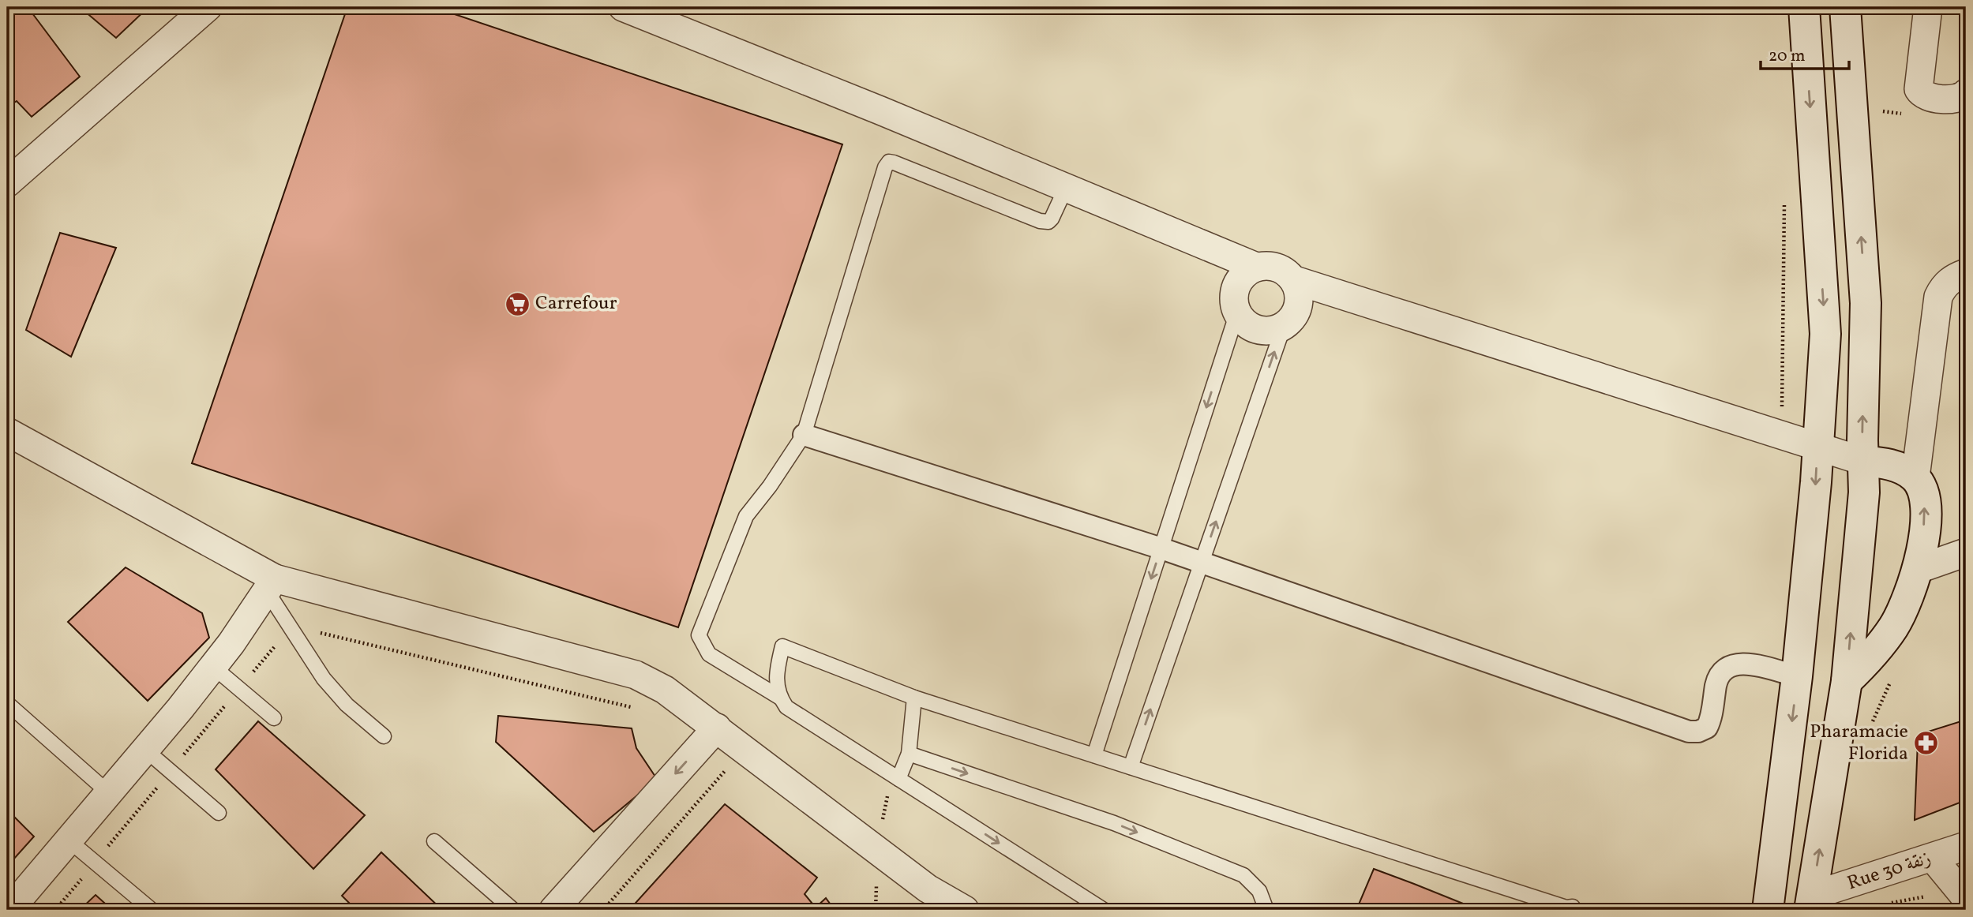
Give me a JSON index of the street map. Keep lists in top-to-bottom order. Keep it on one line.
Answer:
{"streets":{"street":["Rue 30 زنقة"]},"places":{"supermarket":["Carrefour"],"pharmacy":["Pharamacie Florida"]},"scale_bar":"20 m"}
